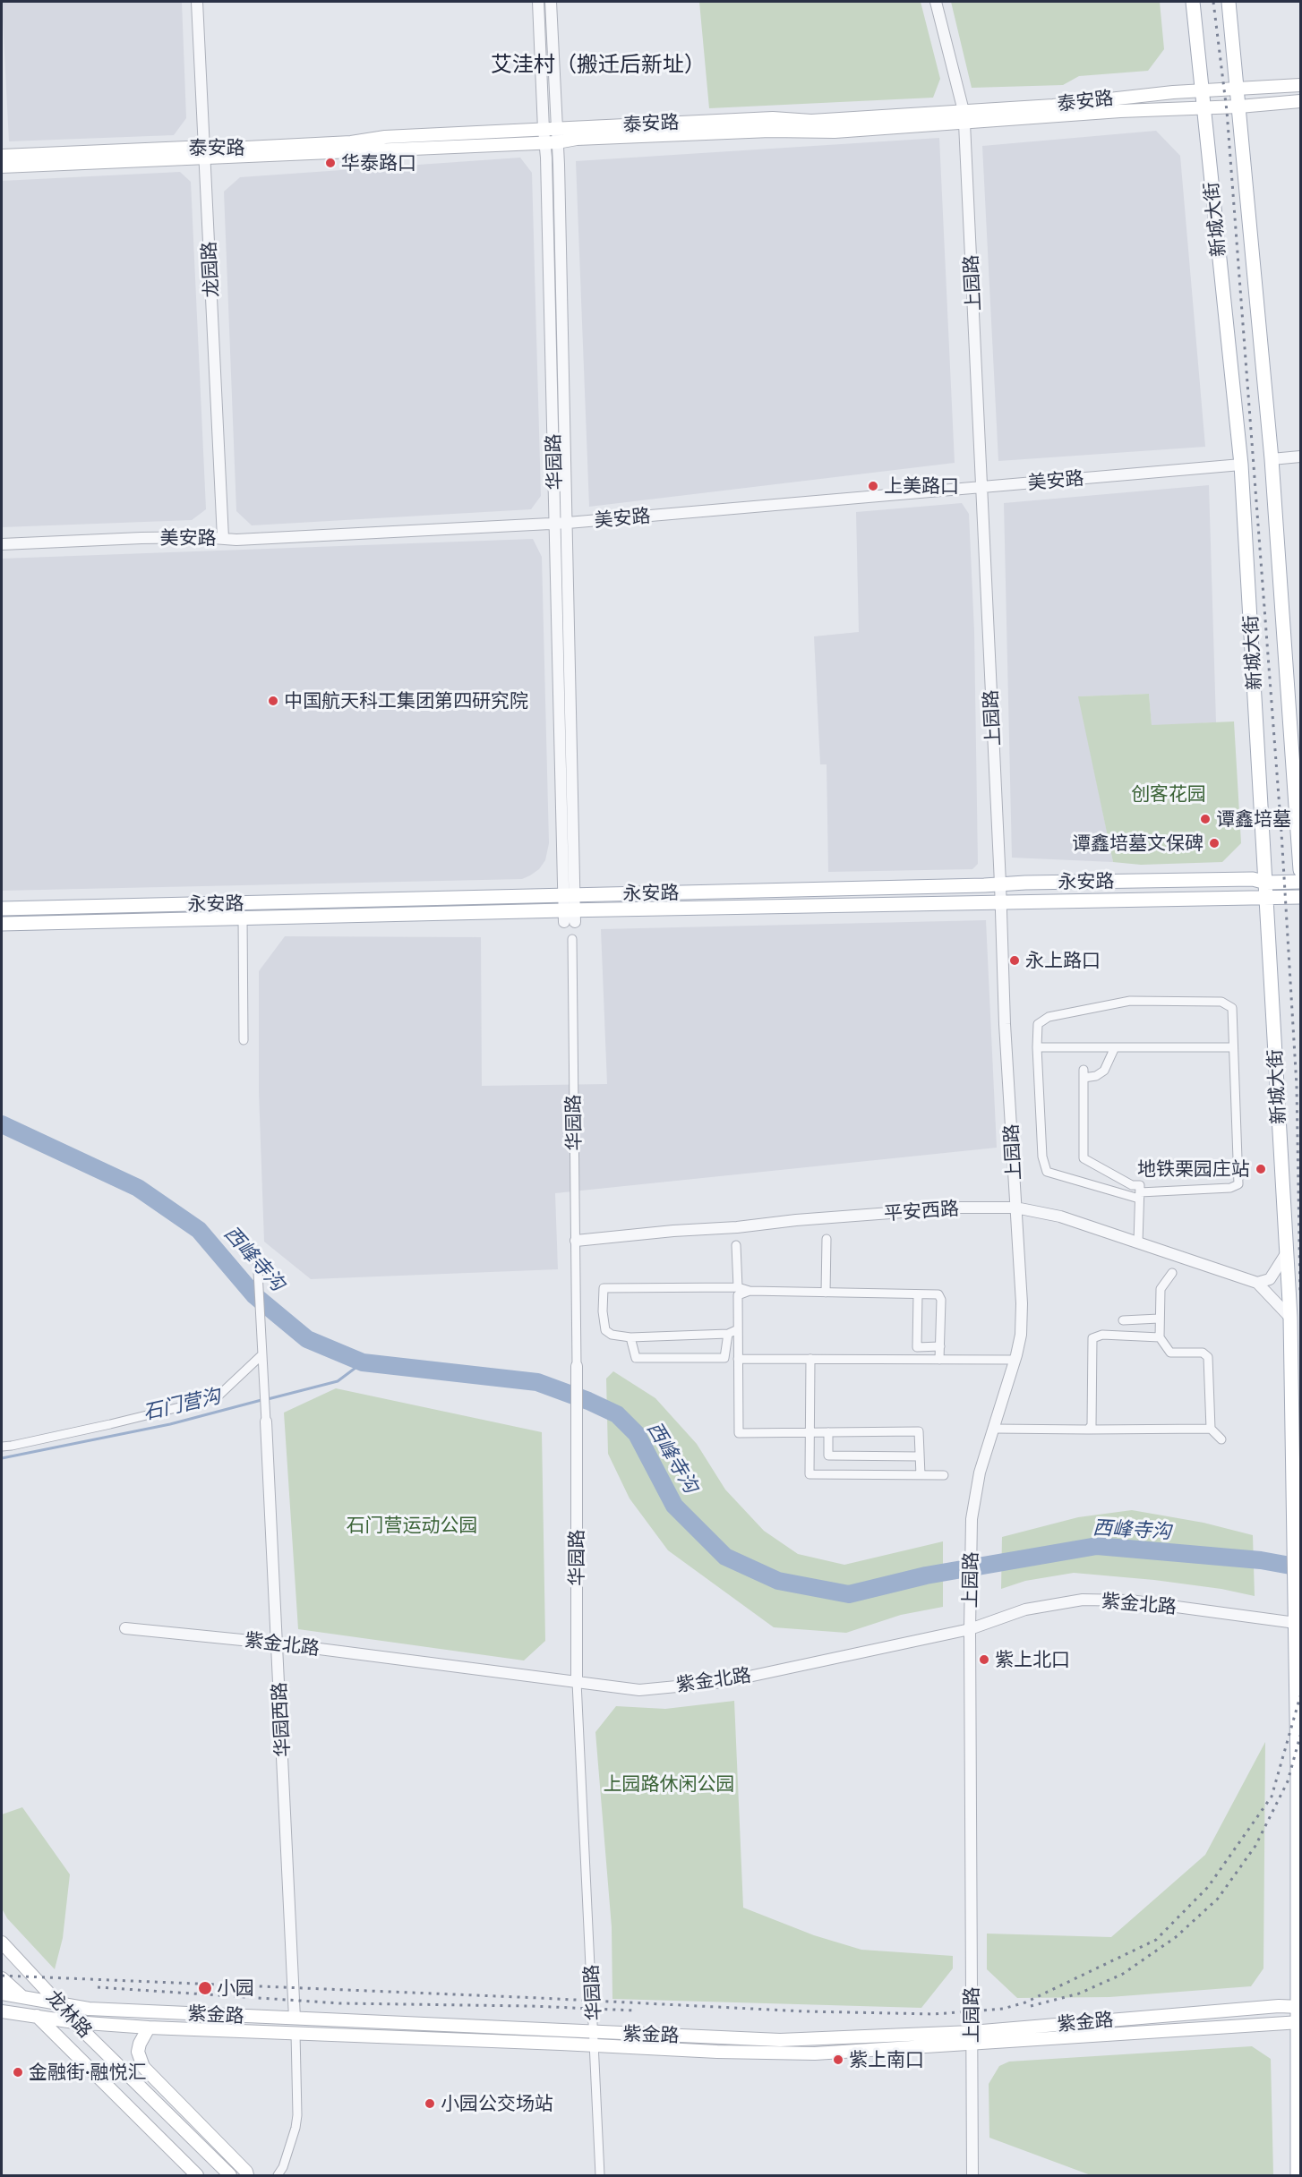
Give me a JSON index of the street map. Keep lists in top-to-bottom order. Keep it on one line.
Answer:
{"streets":{"main road":["泰安路","新城大街","永安路","龙林路","紫金路"],"street":["龙园路","上园路","华园路","美安路","平安西路","紫金北路","华园西路"]},"crossings":[["泰安路","新城大街"],["泰安路","龙园路"],["泰安路","上园路"],["泰安路","华园路"],["新城大街","美安路"],["新城大街","永安路"],["新城大街","紫金北路"],["新城大街","紫金路"],["龙园路","美安路"],["上园路","美安路"],["上园路","永安路"],["上园路","平安西路"],["上园路","紫金北路"],["上园路","紫金路"],["华园路","美安路"],["华园路","永安路"],["华园路","平安西路"],["华园路","紫金北路"],["华园路","紫金路"],["紫金北路","华园西路"],["华园西路","紫金路"],["龙林路","紫金路"]],"districts":["艾洼村（搬迁后新址）"],"water":["西峰寺沟","石门营沟"],"parks":["创客花园","石门营运动公园","上园路休闲公园"],"places":["华泰路口","上美路口","中国航天科工集团第四研究院","谭鑫培墓","谭鑫培墓文保碑","永上路口","地铁栗园庄站","紫上北口","小园","紫上南口","金融街·融悦汇","小园公交场站"]}
